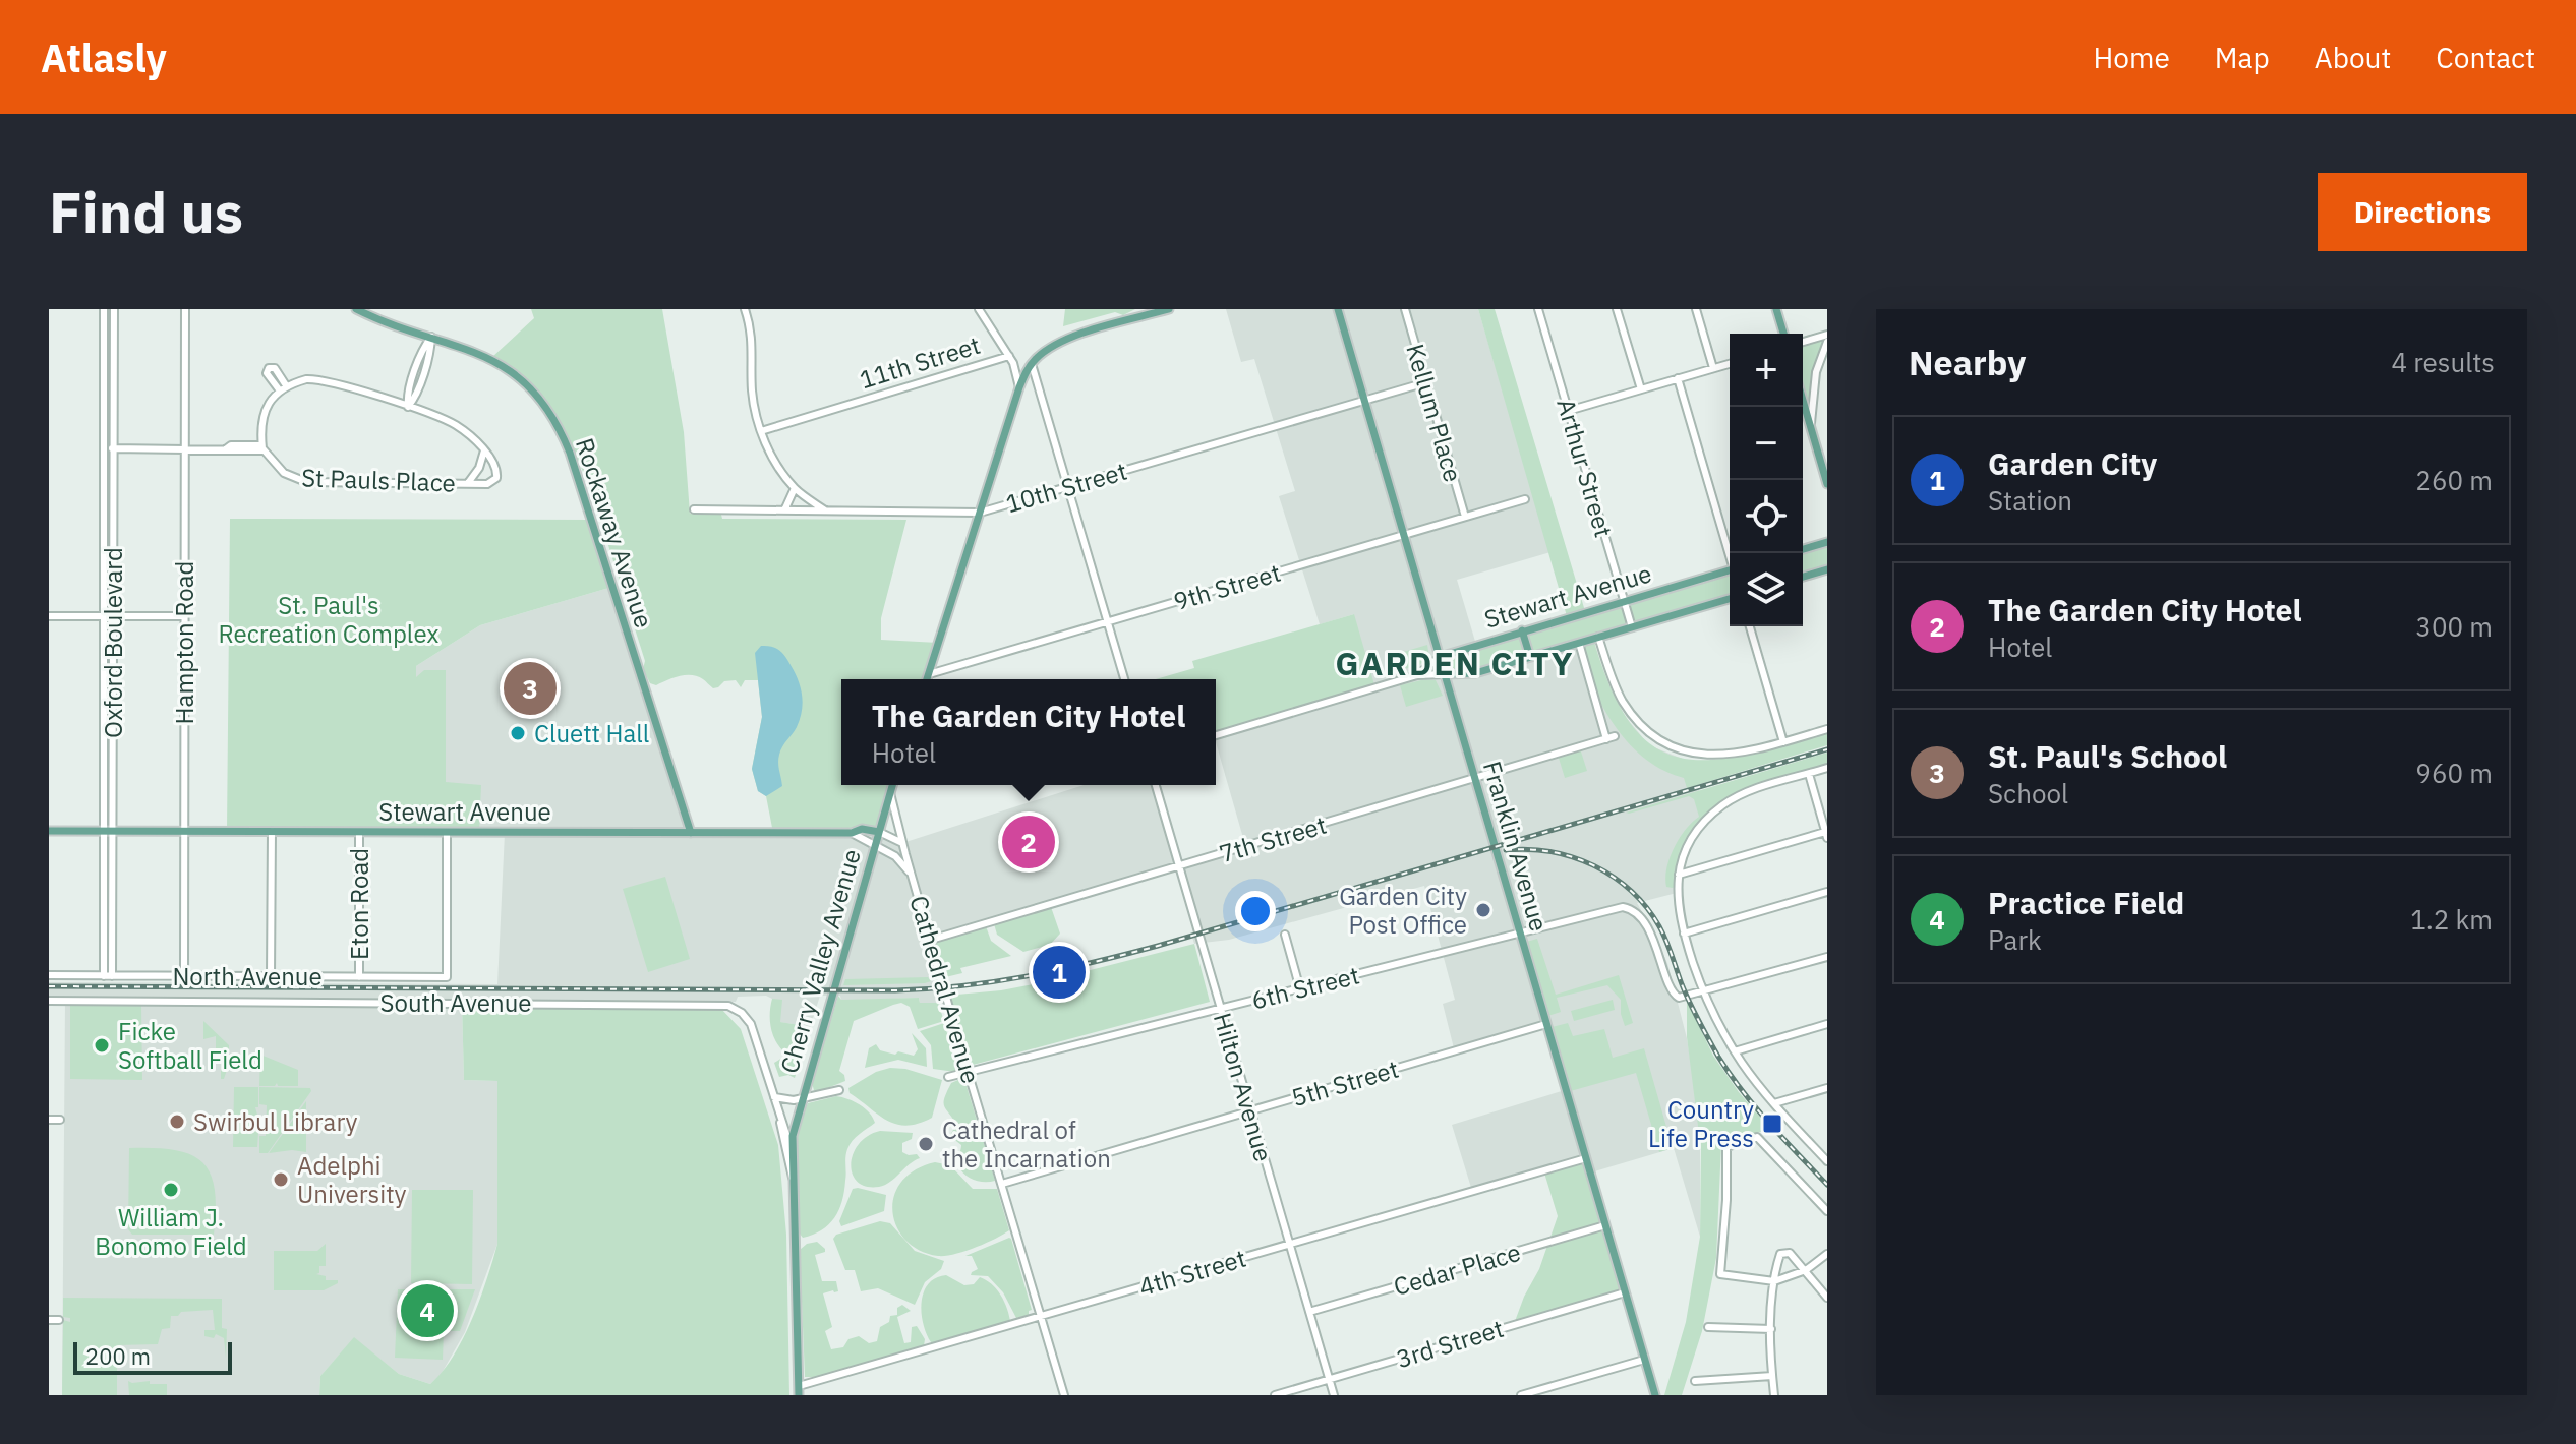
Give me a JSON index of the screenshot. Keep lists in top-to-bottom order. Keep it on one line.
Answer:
{"streets":{"main road":["Rockaway Avenue","Stewart Avenue","Franklin Avenue","Cherry Valley Avenue"],"street":["11th Street","Kellum Place","Arthur Street","St Pauls Place","10th Street","9th Street","Oxford Boulevard","Hampton Road","7th Street","Eton Road","North Avenue","6th Street","Cathedral Avenue","South Avenue","5th Street","Hilton Avenue","Cedar Place","4th Street","3rd Street"]},"crossings":[["Kellum Place","10th Street"],["Kellum Place","9th Street"],["Arthur Street","Stewart Avenue"],["10th Street","Franklin Avenue"],["Rockaway Avenue","Stewart Avenue"],["9th Street","Franklin Avenue"],["Stewart Avenue","Oxford Boulevard"],["Stewart Avenue","Hampton Road"],["Stewart Avenue","7th Street"],["Stewart Avenue","Franklin Avenue"],["Stewart Avenue","Eton Road"],["Stewart Avenue","Cherry Valley Avenue"],["Stewart Avenue","North Avenue"],["Oxford Boulevard","North Avenue"],["Hampton Road","North Avenue"],["7th Street","Franklin Avenue"],["7th Street","Cathedral Avenue"],["7th Street","Hilton Avenue"],["Franklin Avenue","6th Street"],["Franklin Avenue","5th Street"],["Franklin Avenue","Cedar Place"],["Franklin Avenue","4th Street"],["Franklin Avenue","3rd Street"],["Eton Road","North Avenue"],["Cherry Valley Avenue","Cathedral Avenue"],["6th Street","Cathedral Avenue"],["6th Street","Hilton Avenue"],["Cathedral Avenue","5th Street"],["Cathedral Avenue","4th Street"],["5th Street","Hilton Avenue"],["Hilton Avenue","Cedar Place"],["Hilton Avenue","4th Street"],["Hilton Avenue","3rd Street"]],"districts":["GARDEN CITY"],"parks":["St. Paul's Recreation Complex"],"places":{"other":["Cluett Hall","Garden City Post Office","Ficke Softball Field","Swirbul Library","Cathedral of the Incarnation","Adelphi University","William J. Bonomo Field"],"transit":["Country Life Press"]},"scale_bar":"200 m","page":{"header":"Atlasly","nav":["Home","Map","About","Contact"],"buttons":"Directions","title":"Find us","heading":["Nearby","4 results"],"map_buttons":["+","−"],"list":[{"mark":"1","name":"Garden City","note":"Station","value":"260 m"},{"mark":"2","name":"The Garden City Hotel","note":"Hotel","value":"300 m"},{"mark":"3","name":"St. Paul's School","note":"School","value":"960 m"},{"mark":"4","name":"Practice Field","note":"Park","value":"1.2 km"}],"pins":["3","2","1","4"],"popup":["The Garden City Hotel","Hotel"],"scale":"200 m"}}
